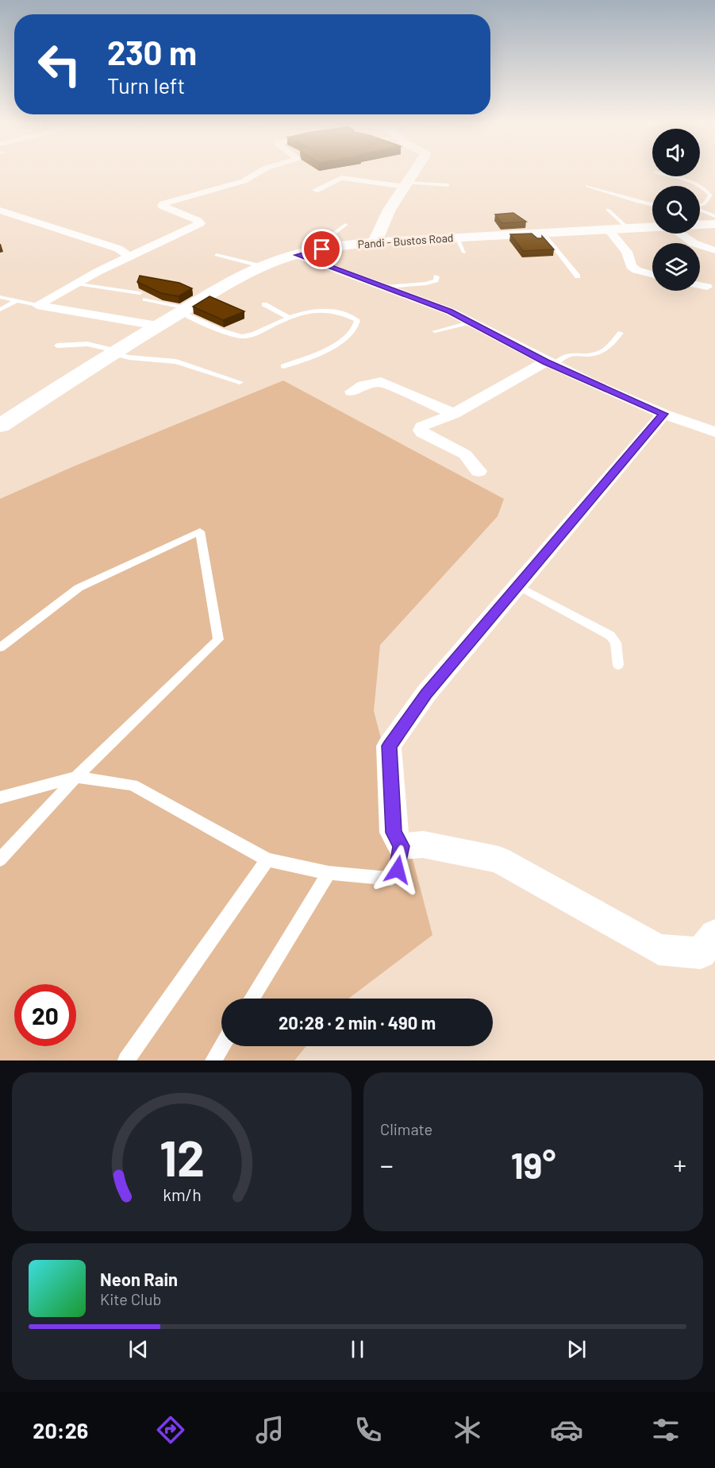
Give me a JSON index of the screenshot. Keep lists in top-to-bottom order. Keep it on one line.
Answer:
{"streets":{"main road":["Pandi - Bustos Road"]},"page":{"turn":["230 m","Turn left"],"limit":"20","trip":"20:28 · 2 min · 490 m","tile":"Climate","heat":["−","19°","+"],"song":["Neon Rain","Kite Club"],"tabs":"20:26","gauge":["12","km/h"]}}
